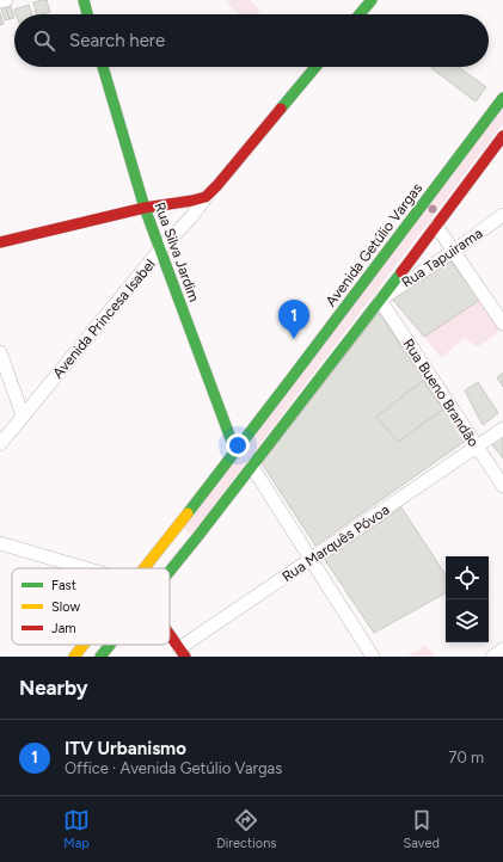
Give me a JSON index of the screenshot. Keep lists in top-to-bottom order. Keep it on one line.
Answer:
{"streets":{"main road":["Avenida Getúlio Vargas","Rua Silva Jardim","Avenida Princesa Isabel","Rua Marquês Póvoa"],"street":["Rua Tapuirama","Rua Bueno Brandão"]},"crossings":[["Avenida Getúlio Vargas","Rua Silva Jardim"],["Rua Silva Jardim","Avenida Princesa Isabel"],["Rua Tapuirama","Rua Bueno Brandão"],["Rua Bueno Brandão","Rua Marquês Póvoa"]],"legend":["Fast","Slow","Jam"],"page":{"search":"Search here","pins":"1","heading":"Nearby","list":[{"mark":"1","name":"ITV Urbanismo","note":"Office · Avenida Getúlio Vargas","value":"70 m"}],"nav":["Map","Directions","Saved"]}}
